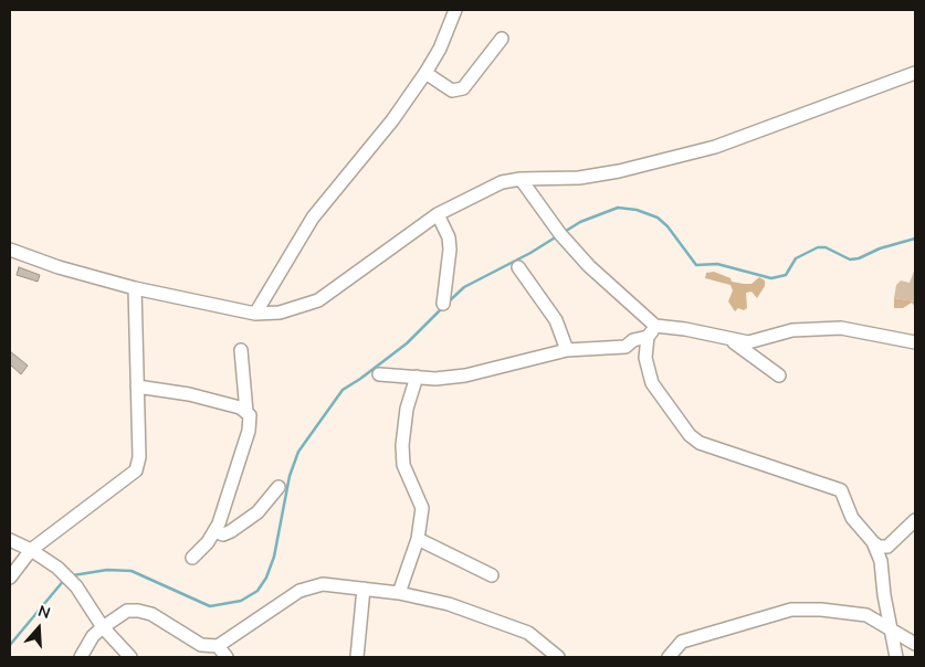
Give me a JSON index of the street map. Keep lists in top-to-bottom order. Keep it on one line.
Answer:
{"north":"top"}
